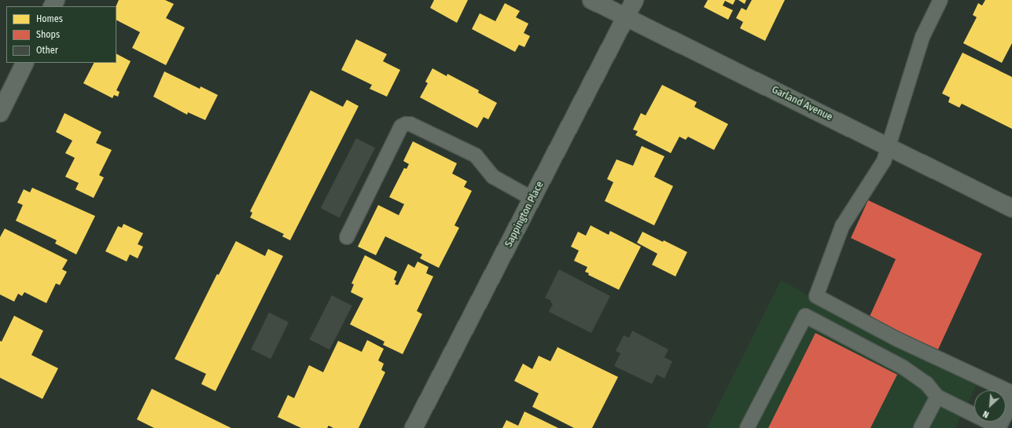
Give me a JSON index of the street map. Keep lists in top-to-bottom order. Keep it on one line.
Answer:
{"streets":{"street":["Garland Avenue","Sappington Place"]},"crossings":[["Garland Avenue","Sappington Place"]],"legend":["Homes","Shops","Other"],"north":"bottom left"}
